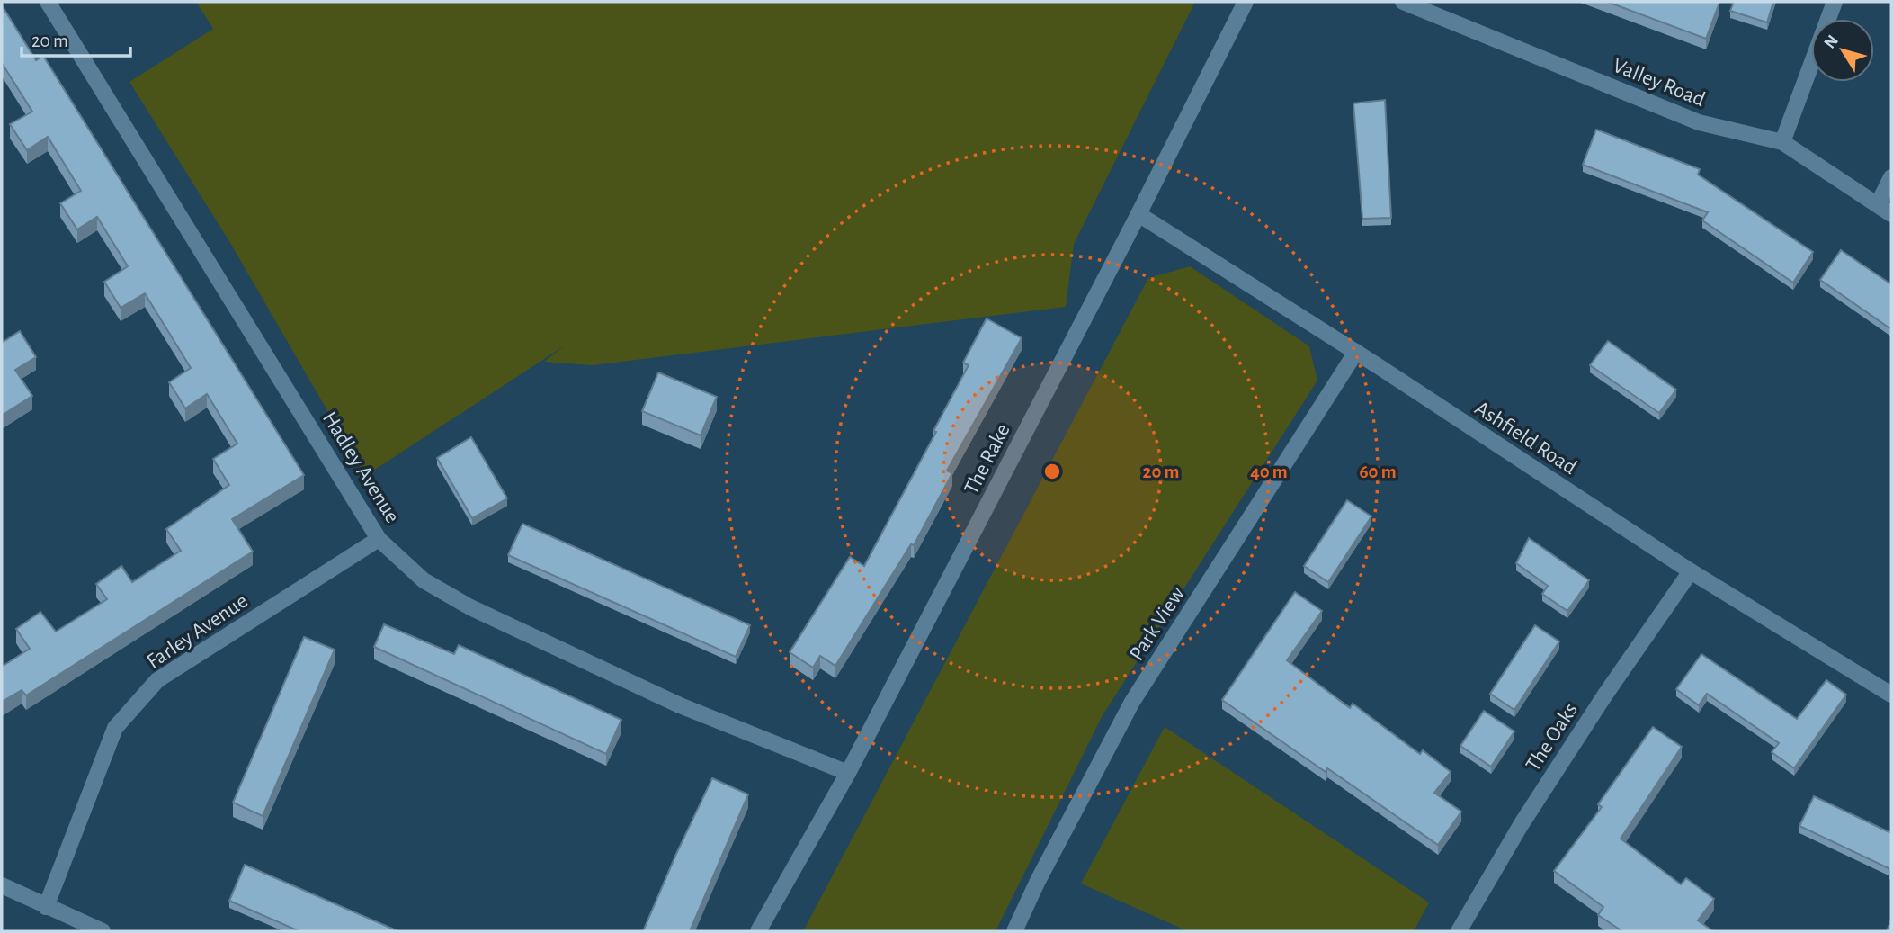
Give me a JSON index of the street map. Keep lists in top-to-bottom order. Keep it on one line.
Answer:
{"streets":{"street":["Valley Road","Ashfield Road","The Rake","Hadley Avenue","Park View","Farley Avenue","The Oaks"]},"crossings":[["Ashfield Road","The Rake"],["Ashfield Road","Park View"],["Ashfield Road","The Oaks"],["The Rake","Hadley Avenue"],["Hadley Avenue","Farley Avenue"]],"scale_bar":"20 m","north":"top left","rings":["20 m","40 m","60 m"]}
